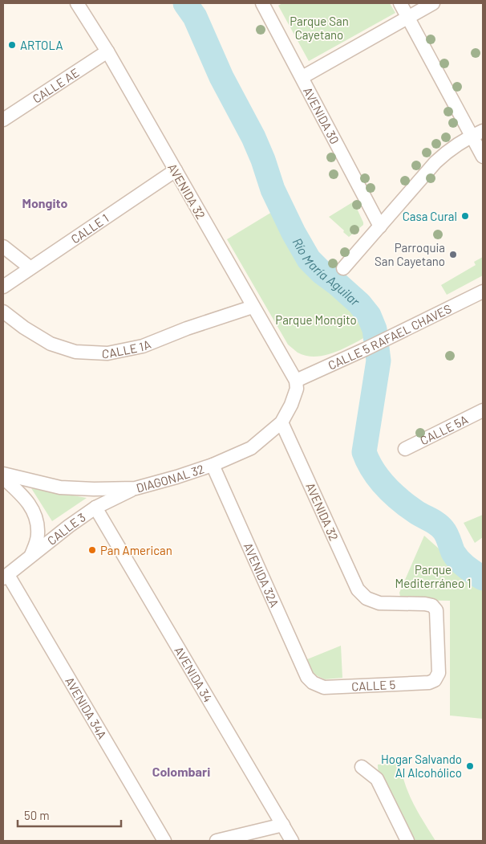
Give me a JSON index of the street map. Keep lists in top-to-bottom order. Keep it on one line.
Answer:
{"streets":{"street":["CALLE AE","AVENIDA 30","AVENIDA 32","CALLE 1","CALLE 5 RAFAEL CHAVES","CALLE 1A","CALLE 5A","DIAGONAL 32","CALLE 3","AVENIDA 32A","AVENIDA 34","CALLE 5","AVENIDA 34A"]},"crossings":[["CALLE AE","AVENIDA 32"],["AVENIDA 32","CALLE 1"],["AVENIDA 32","CALLE 5 RAFAEL CHAVES"],["AVENIDA 32","CALLE 1A"],["AVENIDA 32","DIAGONAL 32"],["AVENIDA 32","CALLE 5"],["CALLE 5 RAFAEL CHAVES","DIAGONAL 32"],["DIAGONAL 32","CALLE 3"],["DIAGONAL 32","AVENIDA 32A"],["CALLE 3","AVENIDA 34"],["CALLE 3","AVENIDA 34A"],["AVENIDA 32A","CALLE 5"]],"districts":["Mongito","Colombari"],"water":["Río María Aguilar"],"parks":["Parque San Cayetano","Parque Mongito","Parque Mediterráneo 1"],"places":["ARTOLA","Casa Cural","Parroquia San Cayetano","Pan American","Hogar Salvando Al Alcohólico"],"scale_bar":"50 m"}
